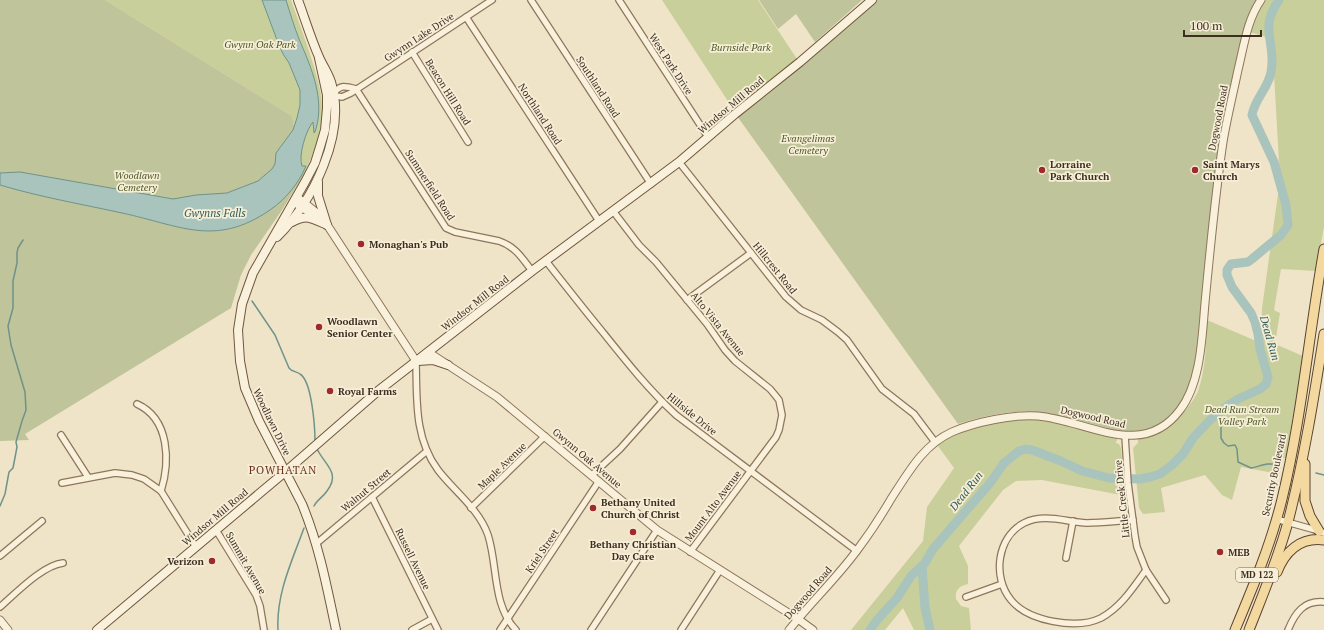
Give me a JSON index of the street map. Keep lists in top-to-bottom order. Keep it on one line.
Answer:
{"streets":{"main road":["Windsor Mill Road","Woodlawn Drive","Security Boulevard","MD 122"],"street":["Gwynn Lake Drive","West Park Drive","Southland Road","Beacon Hill Road","Northland Road","Dogwood Road","Summerfield Road","Hillcrest Road","Alto Vista Avenue","Hillside Drive","Gwynn Oak Avenue","Maple Avenue","Walnut Street","Little Creek Drive","Mount Alto Avenue","Kriel Street","Russell Avenue","Summit Avenue"]},"crossings":[["Gwynn Lake Drive","Beacon Hill Road"],["Gwynn Lake Drive","Northland Road"],["Gwynn Lake Drive","Summerfield Road"],["West Park Drive","Windsor Mill Road"],["Southland Road","Windsor Mill Road"],["Windsor Mill Road","Northland Road"],["Windsor Mill Road","Summerfield Road"],["Windsor Mill Road","Hillcrest Road"],["Windsor Mill Road","Alto Vista Avenue"],["Windsor Mill Road","Hillside Drive"],["Windsor Mill Road","Woodlawn Drive"],["Windsor Mill Road","Gwynn Oak Avenue"],["Windsor Mill Road","Summit Avenue"],["Dogwood Road","Hillcrest Road"],["Dogwood Road","Hillside Drive"],["Dogwood Road","Gwynn Oak Avenue"],["Dogwood Road","Little Creek Drive"],["Alto Vista Avenue","Hillside Drive"],["Alto Vista Avenue","Mount Alto Avenue"],["Hillside Drive","Mount Alto Avenue"],["Woodlawn Drive","Walnut Street"],["Gwynn Oak Avenue","Maple Avenue"],["Gwynn Oak Avenue","Mount Alto Avenue"],["Gwynn Oak Avenue","Kriel Street"],["Walnut Street","Russell Avenue"]],"districts":["POWHATAN"],"water":["Gwynns Falls","Dead Run"],"parks":["Gwynn Oak Park","Burnside Park","Evangelimas Cemetery","Woodlawn Cemetery","Dead Run Stream Valley Park"],"places":["Lorraine Park Church","Saint Marys Church","Monaghan's Pub","Woodlawn Senior Center","Royal Farms","Bethany United Church of Christ","Bethany Christian Day Care","MEB","Verizon"],"scale_bar":"100 m"}
